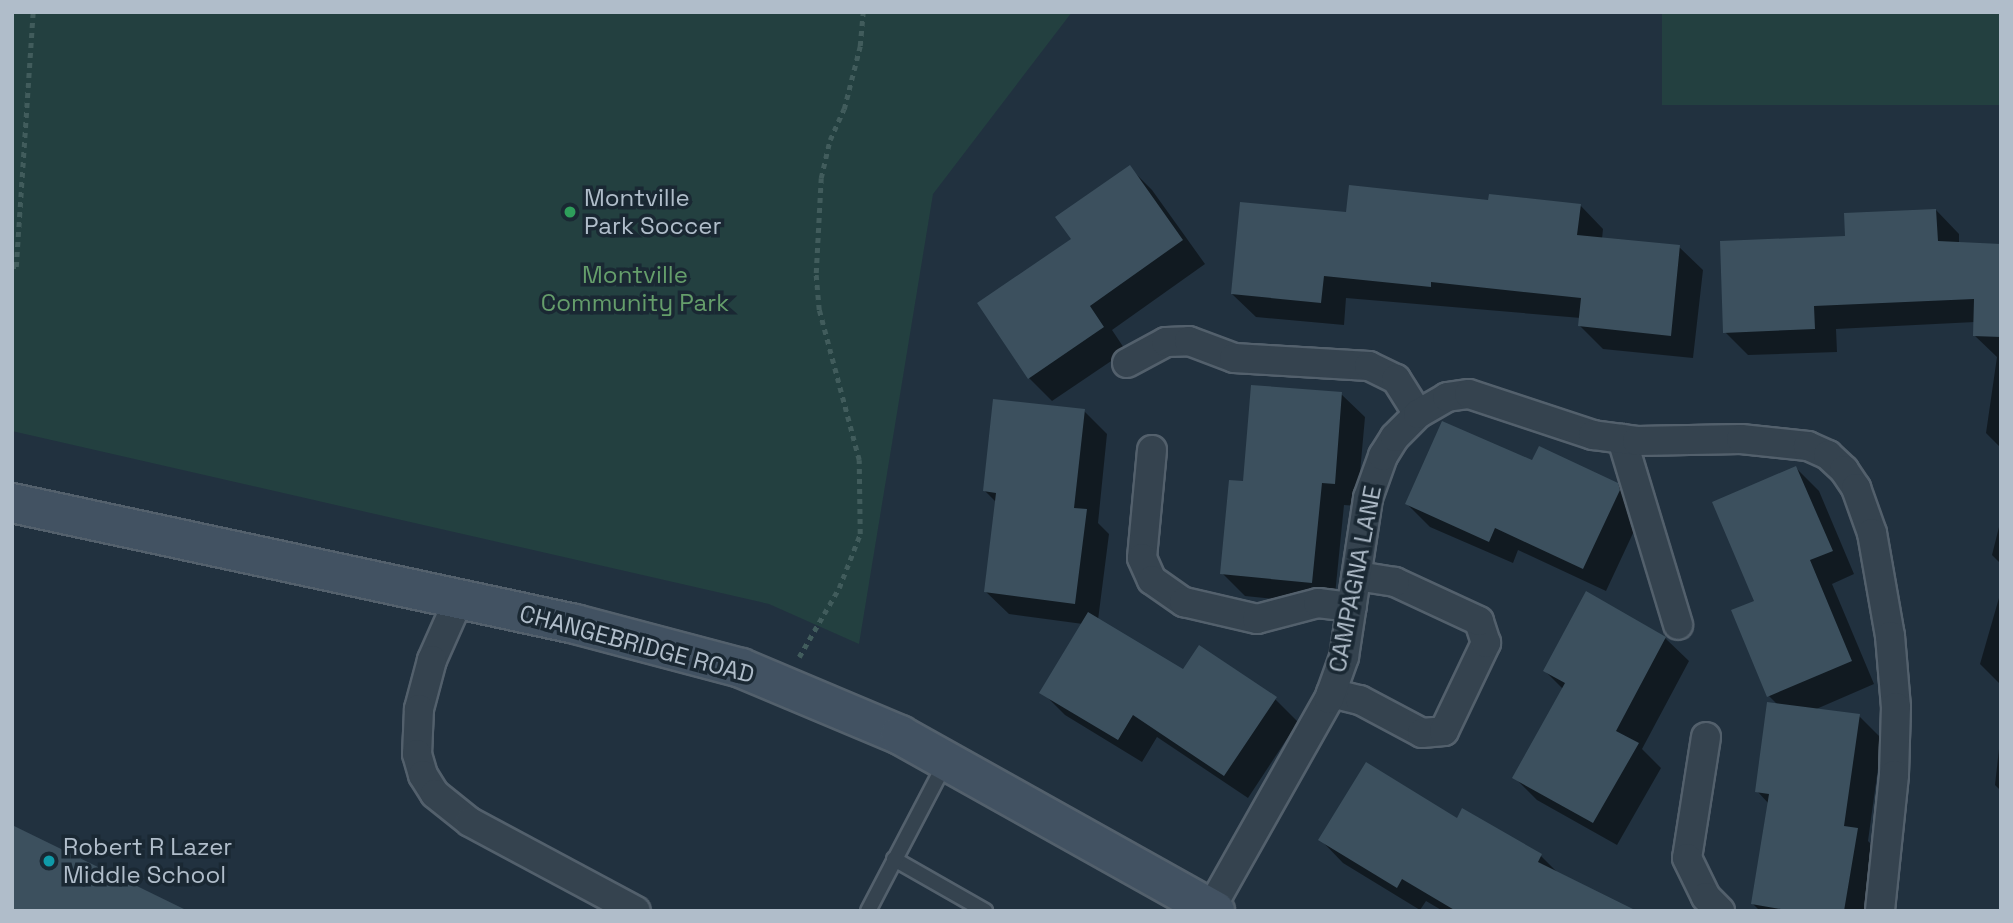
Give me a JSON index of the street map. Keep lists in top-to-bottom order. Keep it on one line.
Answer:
{"streets":{"main road":["CHANGEBRIDGE ROAD"],"street":["CAMPAGNA LANE"]},"crossings":[["CAMPAGNA LANE","CHANGEBRIDGE ROAD"]],"parks":["Montville Community Park"],"places":["Montville Park Soccer","Robert R Lazer Middle School"]}
